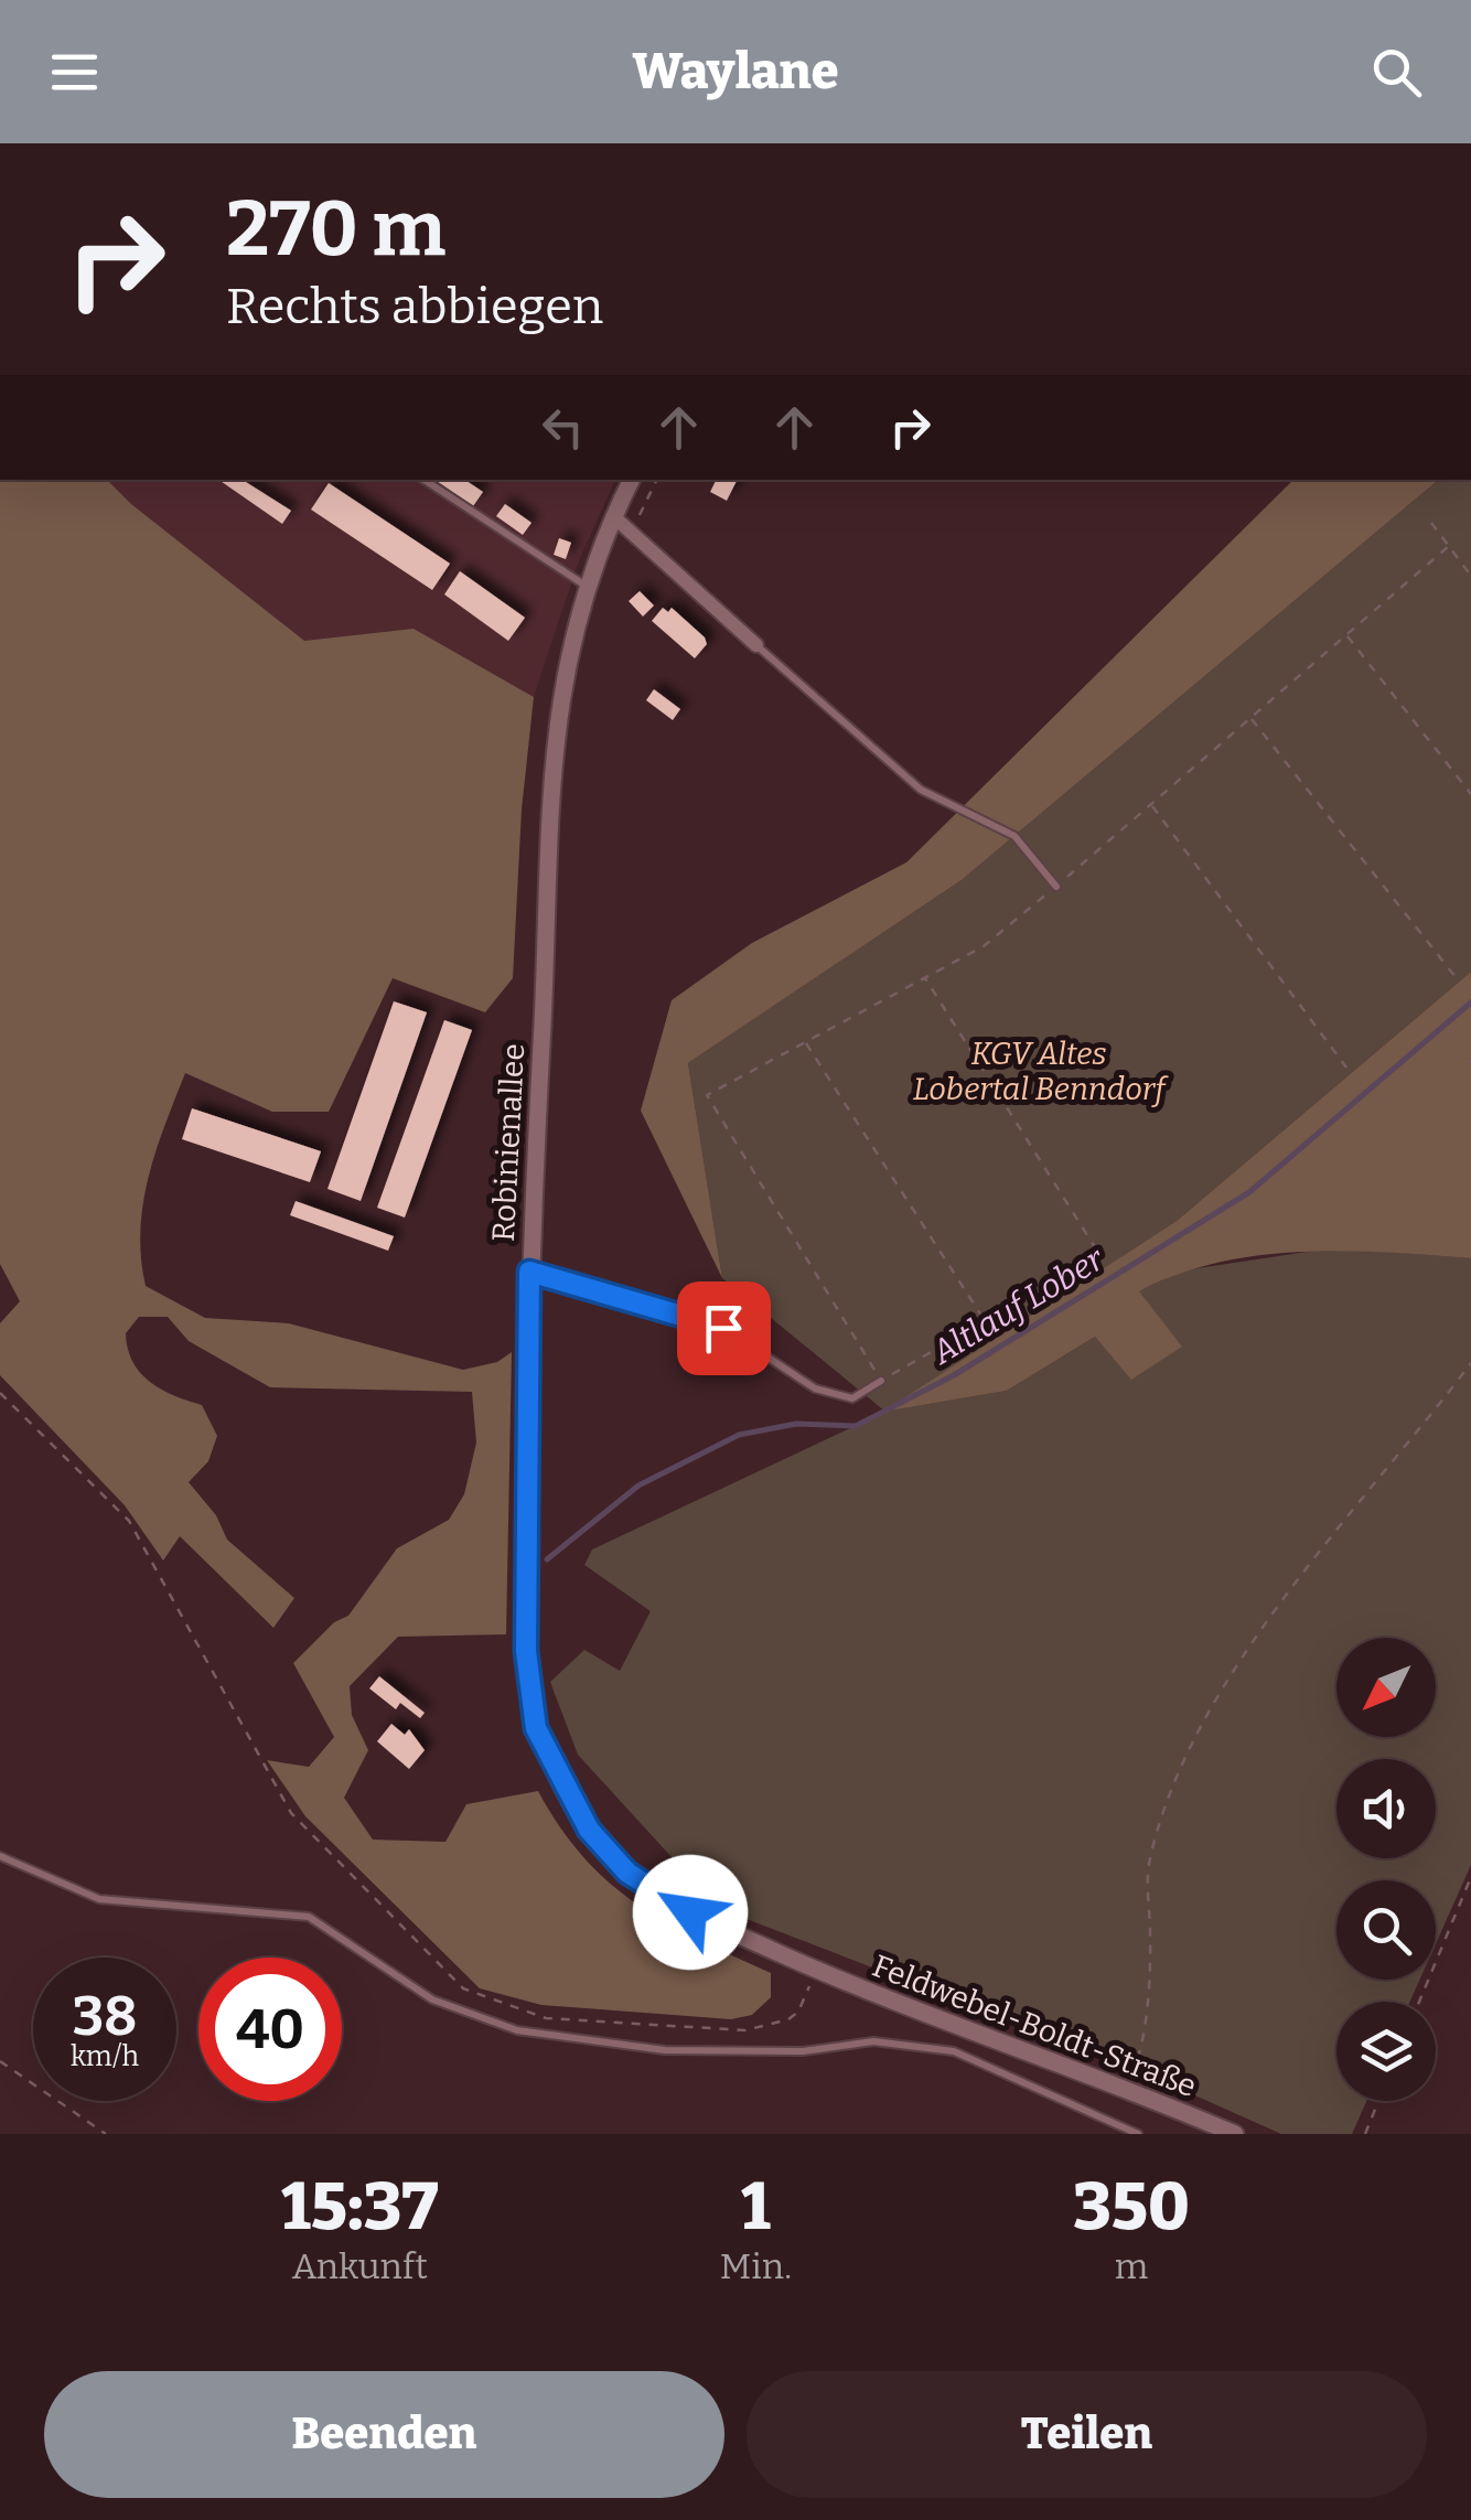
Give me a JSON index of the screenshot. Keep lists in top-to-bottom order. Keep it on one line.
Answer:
{"streets":{"street":["Robinienallee","Feldwebel-Boldt-Straße"]},"crossings":[["Robinienallee","Feldwebel-Boldt-Straße"]],"water":["Altlauf Lober"],"parks":["KGV Altes Lobertal Benndorf"],"north":"bottom left","page":{"header":"Waylane","turn":["270 m","Rechts abbiegen"],"speed":"38 km/h","limit":"40","eta":["15:37","Ankunft","1","Min.","350","m"],"buttons":["Beenden","Teilen"]}}
